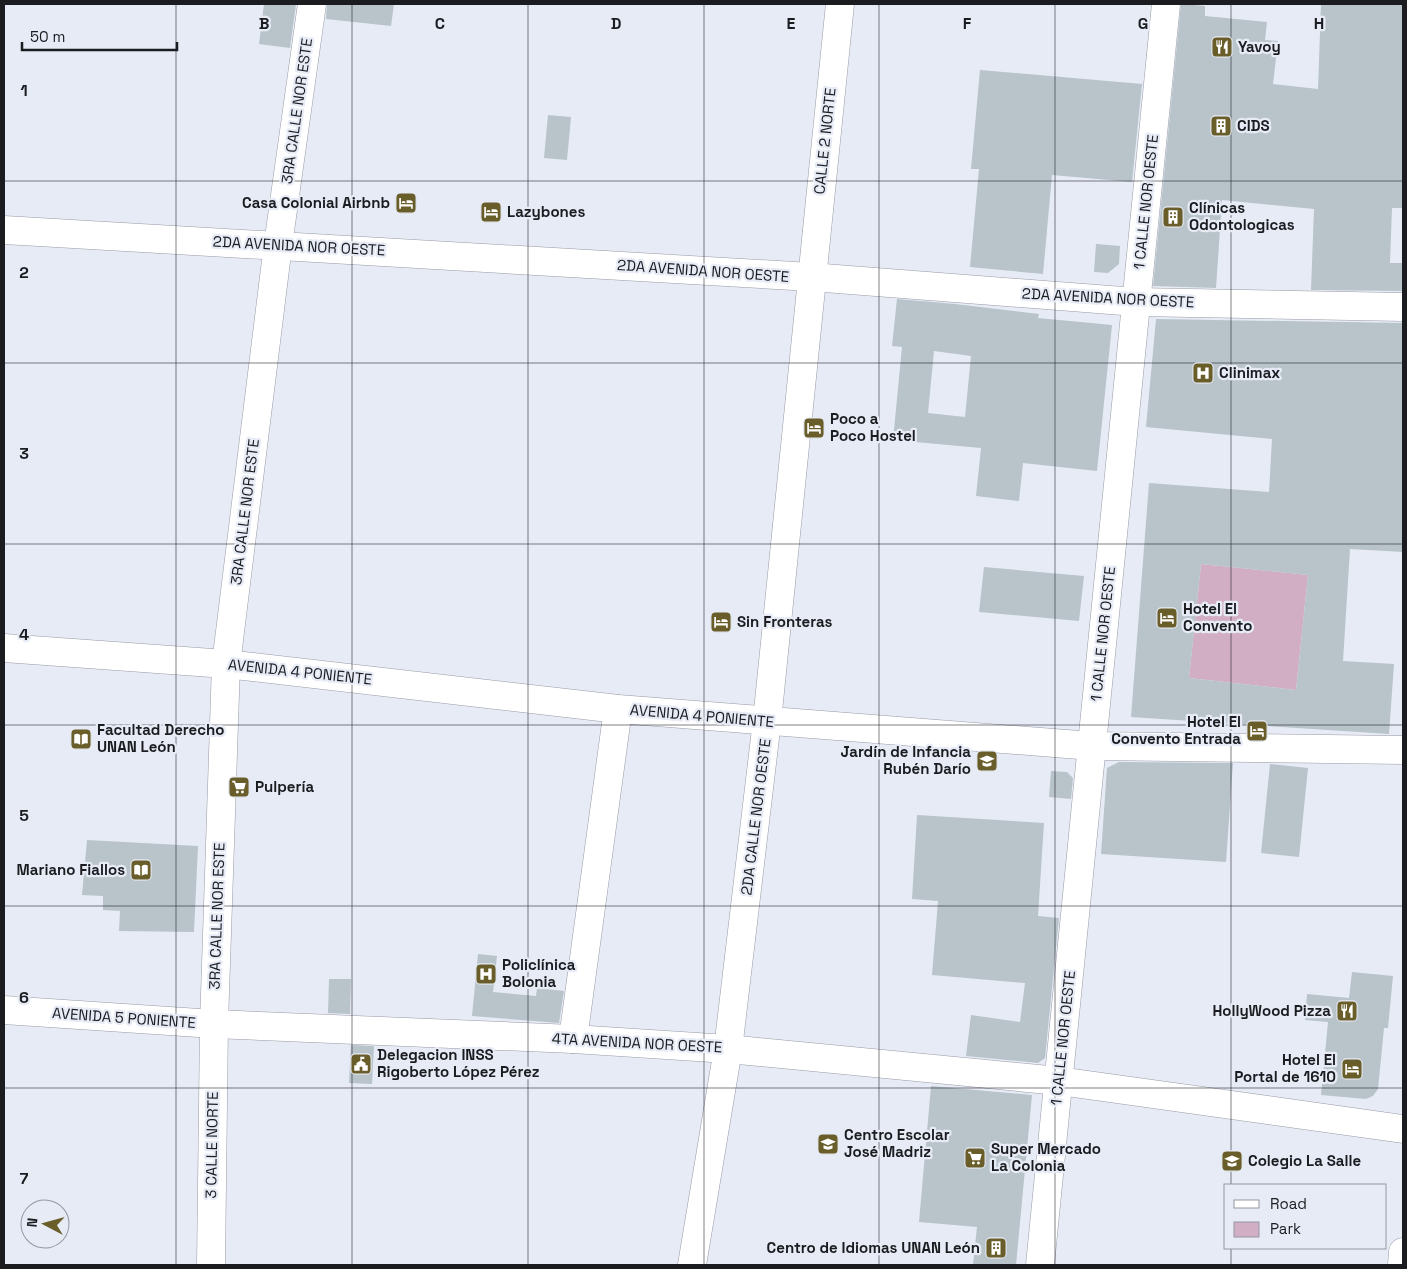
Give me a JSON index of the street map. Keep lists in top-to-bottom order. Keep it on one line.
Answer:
{"streets":{"street":["3RA CALLE NOR ESTE","CALLE 2 NORTE","1 CALLE NOR OESTE","2DA AVENIDA NOR OESTE","AVENIDA 4 PONIENTE","2DA CALLE NOR OESTE","AVENIDA 5 PONIENTE","4TA AVENIDA NOR OESTE","3 CALLE NORTE"]},"crossings":[["3RA CALLE NOR ESTE","2DA AVENIDA NOR OESTE"],["3RA CALLE NOR ESTE","AVENIDA 4 PONIENTE"],["3RA CALLE NOR ESTE","AVENIDA 5 PONIENTE"],["3RA CALLE NOR ESTE","4TA AVENIDA NOR OESTE"],["3RA CALLE NOR ESTE","3 CALLE NORTE"],["CALLE 2 NORTE","2DA AVENIDA NOR OESTE"],["CALLE 2 NORTE","2DA CALLE NOR OESTE"],["1 CALLE NOR OESTE","2DA AVENIDA NOR OESTE"],["1 CALLE NOR OESTE","AVENIDA 4 PONIENTE"],["1 CALLE NOR OESTE","4TA AVENIDA NOR OESTE"],["2DA AVENIDA NOR OESTE","2DA CALLE NOR OESTE"],["AVENIDA 4 PONIENTE","2DA CALLE NOR OESTE"],["2DA CALLE NOR OESTE","4TA AVENIDA NOR OESTE"],["AVENIDA 5 PONIENTE","4TA AVENIDA NOR OESTE"],["AVENIDA 5 PONIENTE","3 CALLE NORTE"],["4TA AVENIDA NOR OESTE","3 CALLE NORTE"]],"places":{"restaurant":["Yavoy","HollyWood Pizza"],"building":["CIDS","Clínicas Odontologicas","Centro de Idiomas UNAN León"],"hotel":["Casa Colonial Airbnb","Lazybones","Poco a Poco Hostel","Hotel El Convento","Sin Fronteras","Hotel El Convento Entrada","Hotel El Portal de 1610"],"hospital":["Clinimax","Policlínica Bolonia"],"library":["Facultad Derecho UNAN León","Mariano Fiallos"],"school or university":["Jardín de Infancia Rubén Darío","Centro Escolar José Madriz","Colegio La Salle"],"supermarket":["Pulpería","Super Mercado La Colonia"],"public building":["Delegacion INSS Rigoberto López Pérez"]},"legend":["Road","Park"],"scale_bar":"50 m","north":"left","grid":{"columns":["B","C","D","E","F","G","H"],"rows":["1","2","3","4","5","6","7"]}}
